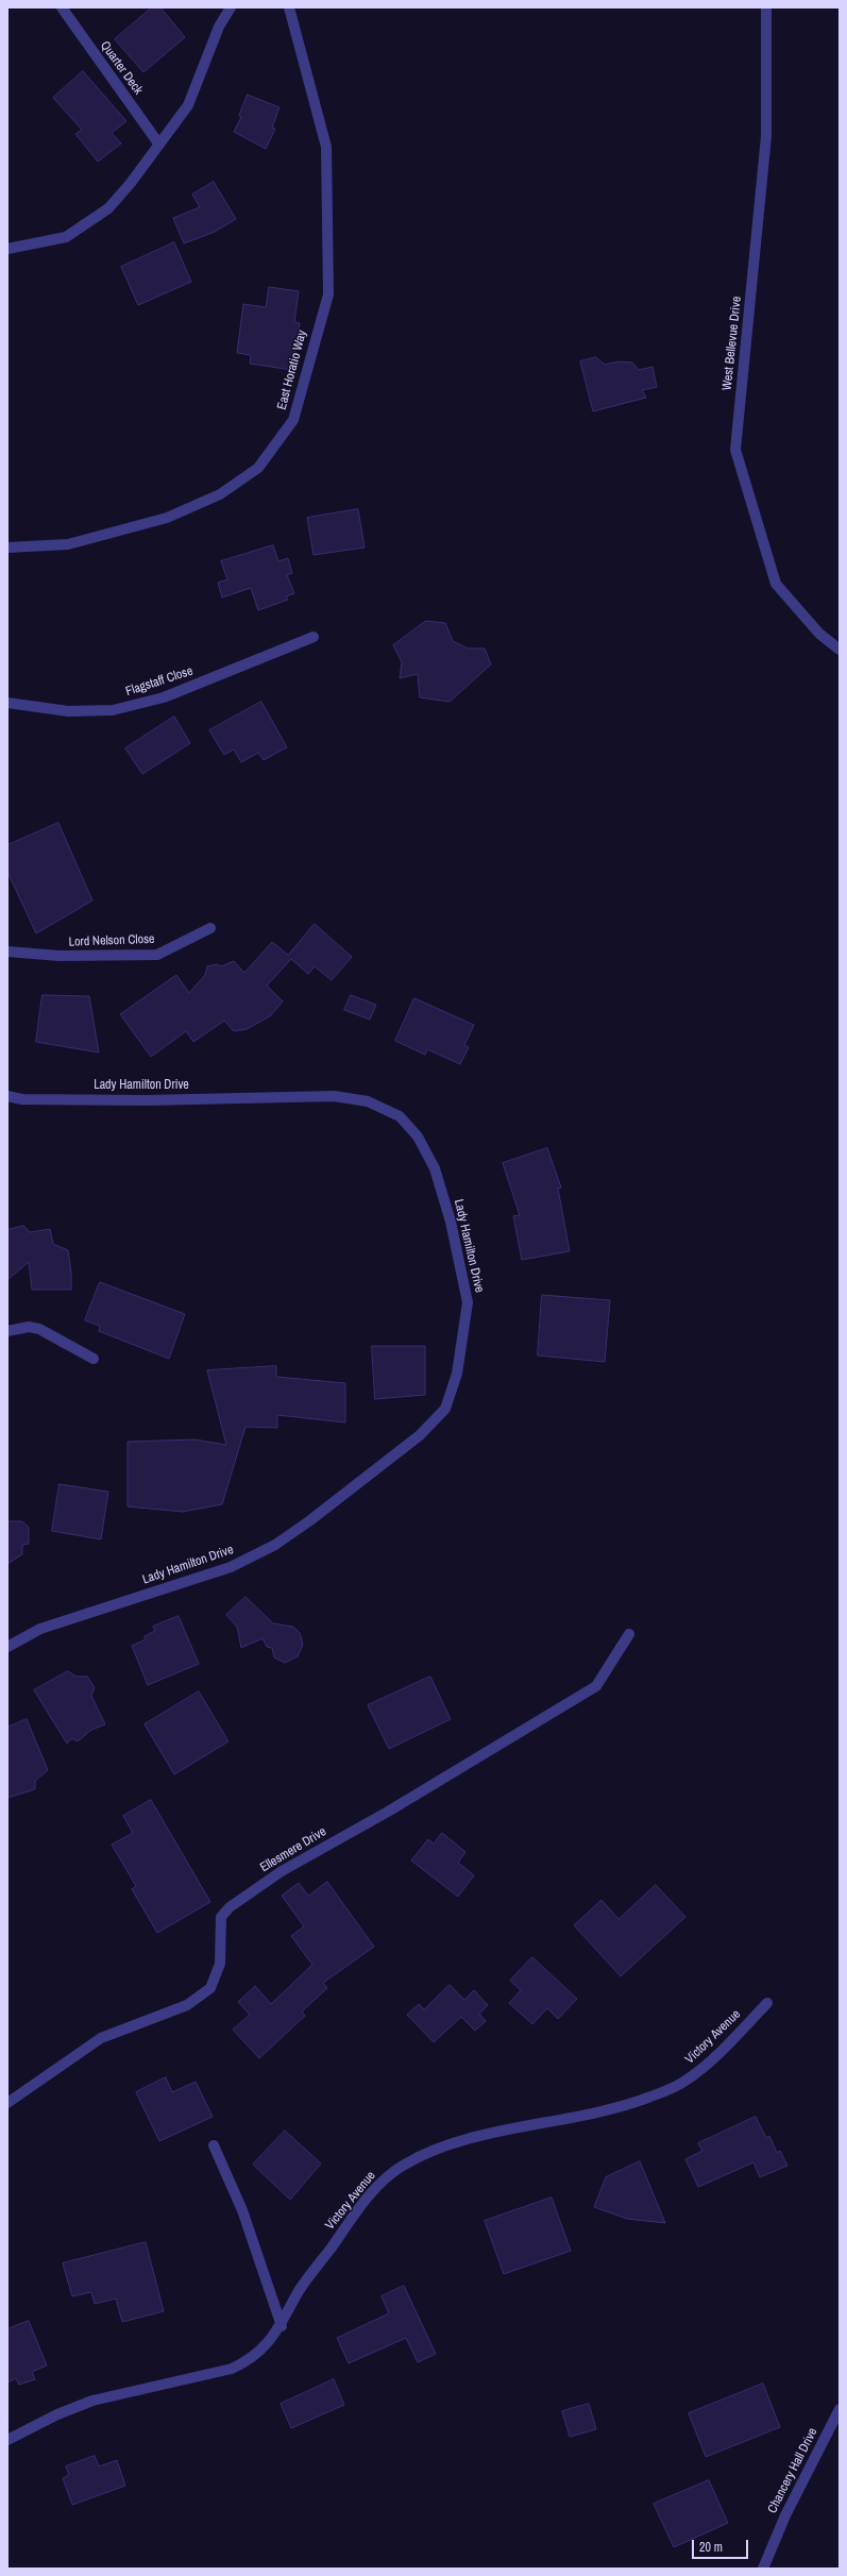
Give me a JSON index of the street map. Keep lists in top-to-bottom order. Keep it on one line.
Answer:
{"streets":{"street":["Quarter Deck","West Bellevue Drive","East Horatio Way","Flagstaff Close","Lord Nelson Close","Lady Hamilton Drive","Ellesmere Drive","Victory Avenue","Chancery Hall Drive"]},"scale_bar":"20 m"}
